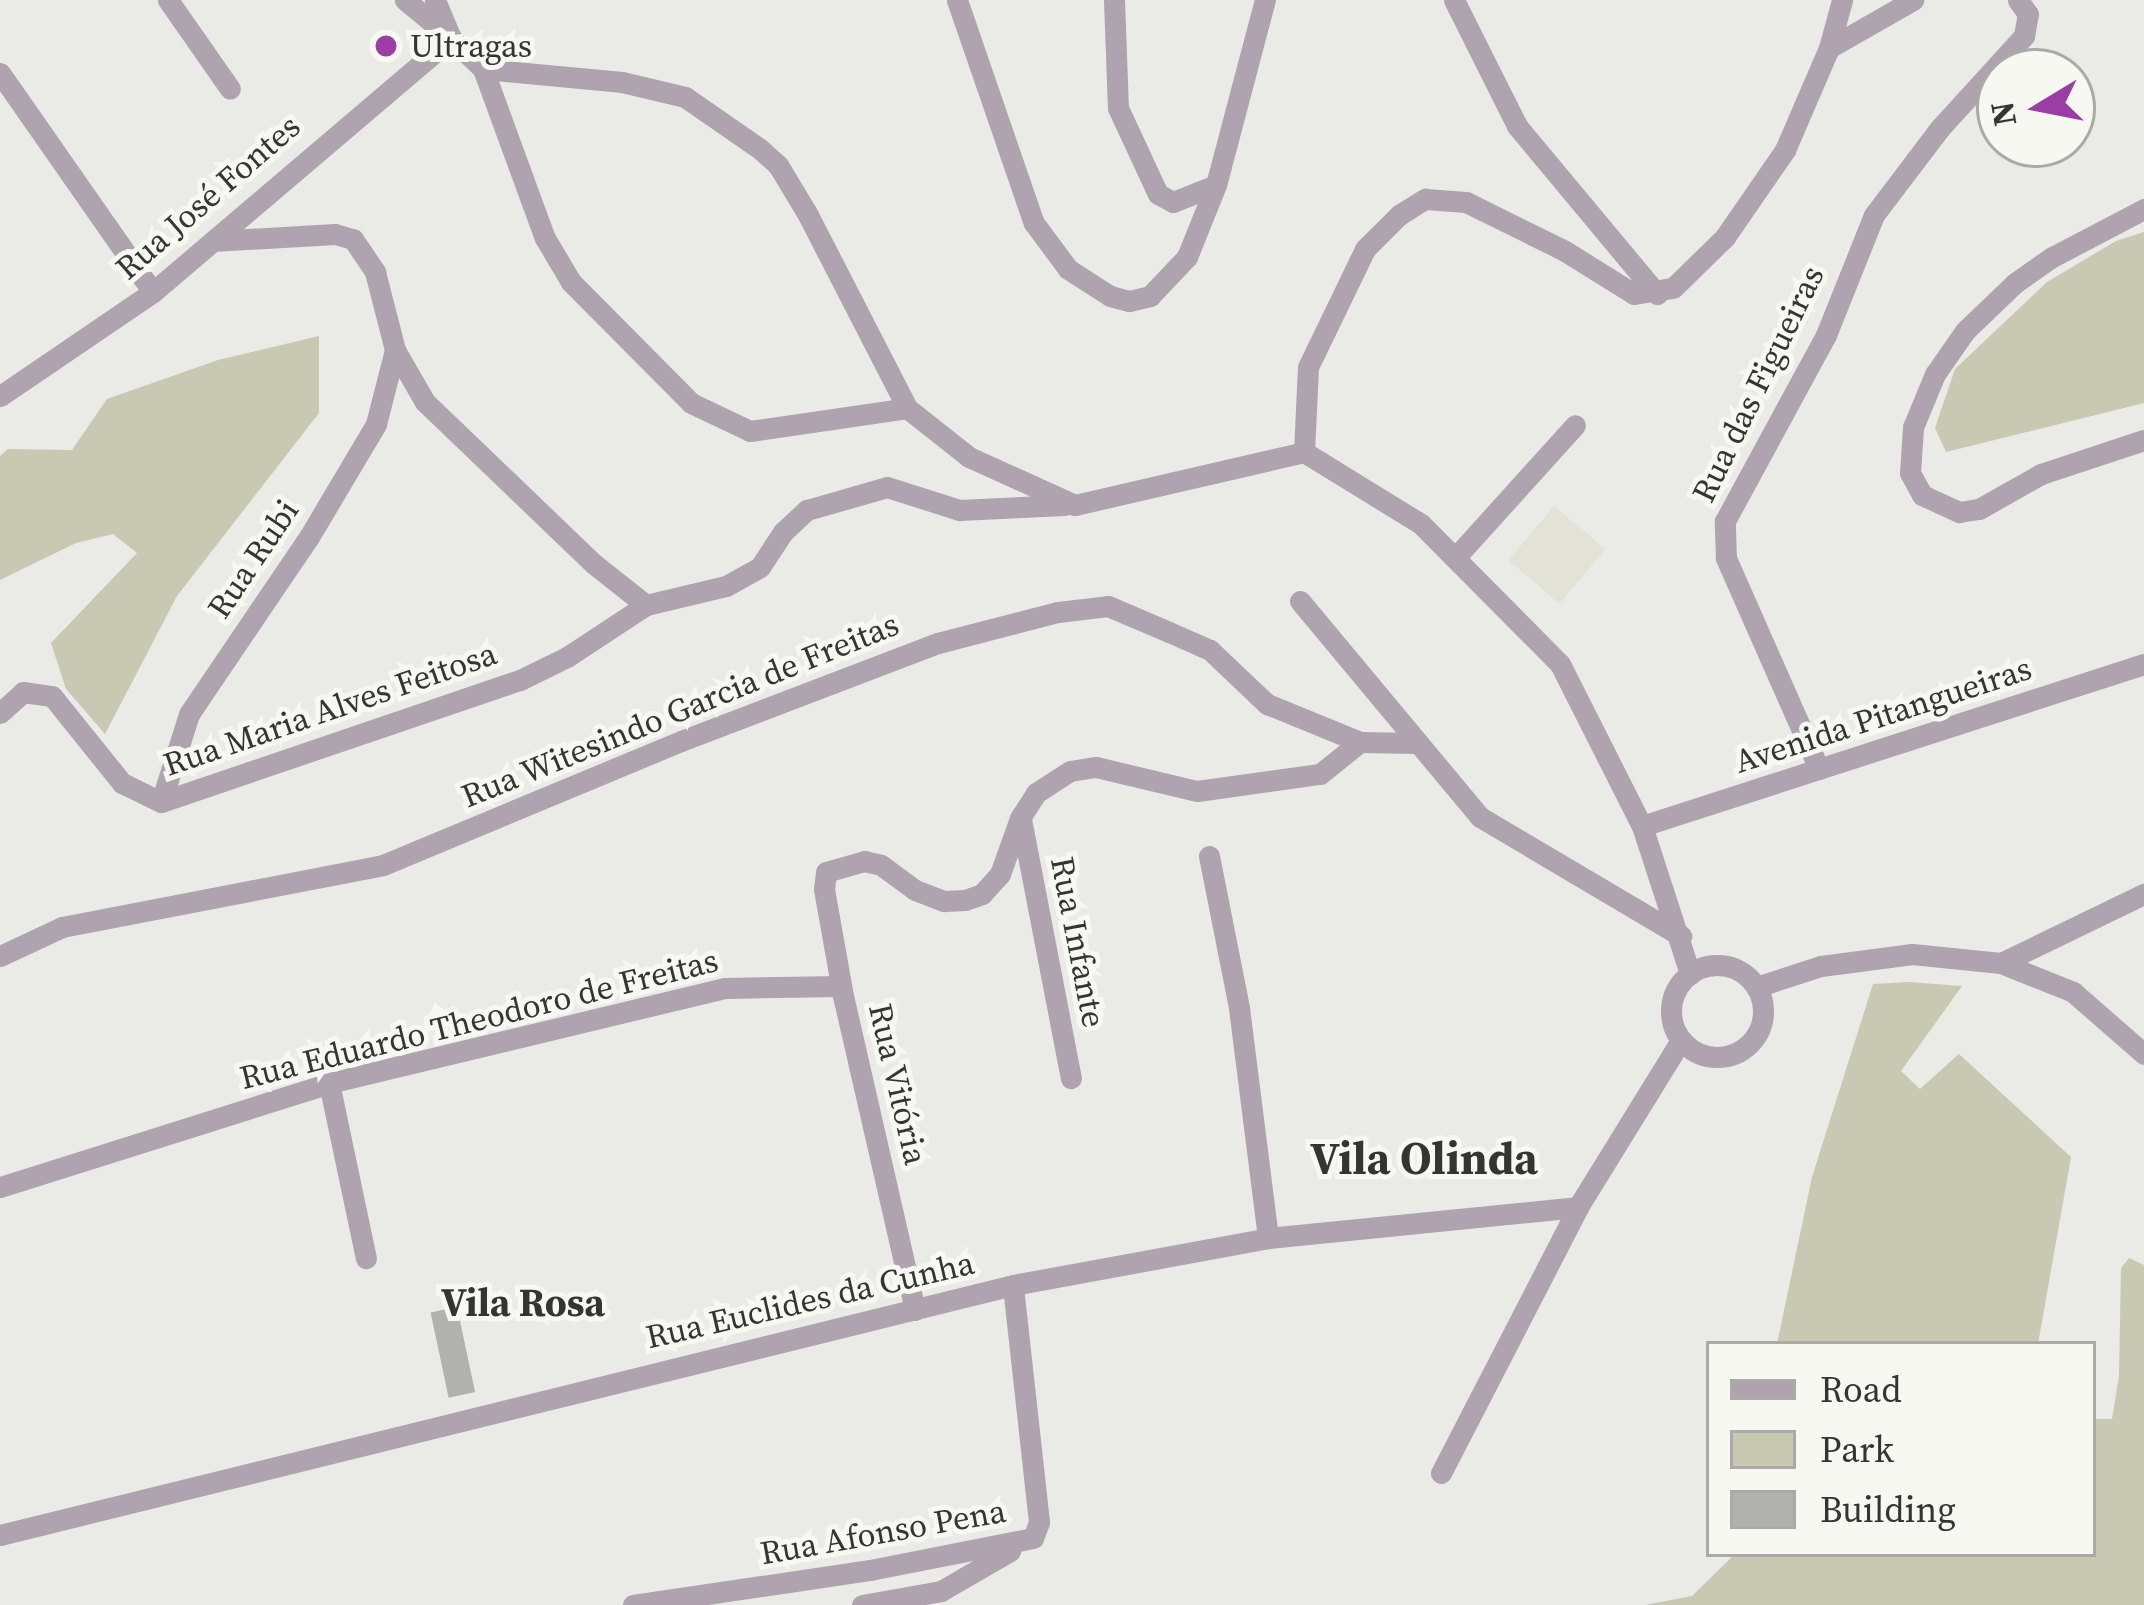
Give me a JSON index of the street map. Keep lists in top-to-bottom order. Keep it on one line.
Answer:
{"streets":{"street":["Rua José Fontes","Rua das Figueiras","Rua Rubi","Rua Maria Alves Feitosa","Rua Witesindo Garcia de Freitas","Avenida Pitangueiras","Rua Infante","Rua Eduardo Theodoro de Freitas","Rua Vitória","Rua Euclides da Cunha","Rua Afonso Pena"]},"crossings":[["Rua das Figueiras","Avenida Pitangueiras"],["Rua Rubi","Rua Maria Alves Feitosa"],["Rua Infante","Rua Vitória"],["Rua Eduardo Theodoro de Freitas","Rua Vitória"],["Rua Vitória","Rua Euclides da Cunha"],["Rua Euclides da Cunha","Rua Afonso Pena"]],"districts":["Vila Olinda","Vila Rosa"],"places":["Ultragas"],"legend":["Road","Park","Building"],"north":"left"}
